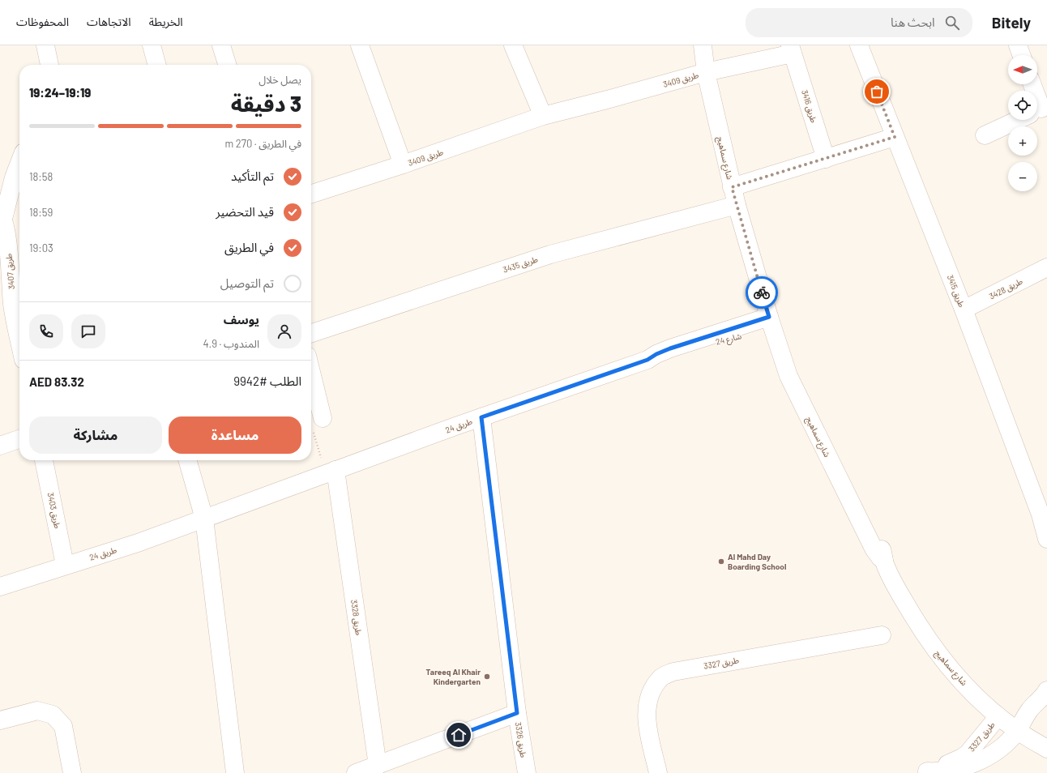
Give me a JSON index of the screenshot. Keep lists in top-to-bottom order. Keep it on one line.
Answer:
{"streets":{"street":["طريق 3409","طريق 3416","شارع سماهيج","طريق 3435","طريق 3407","طريق 3428","طريق 3415","شارع 24","طريق 24","طريق 3403","طريق 3328","طريق 3327","طريق 3326"]},"crossings":[["طريق 3409","طريق 3416"],["طريق 3409","شارع سماهيج"],["طريق 3416","شارع سماهيج"],["شارع سماهيج","طريق 3435"],["شارع سماهيج","شارع 24"],["شارع سماهيج","طريق 3327"],["طريق 3428","طريق 3415"],["شارع 24","طريق 24"],["طريق 24","طريق 3403"],["طريق 24","طريق 3328"],["طريق 24","طريق 3326"]],"places":["Al Mahd Day Boarding School","Tareeq Al Khair Kindergarten"],"north":"left","page":{"header":"Bitely","search":"ابحث هنا","nav":["الخريطة","الاتجاهات","المحفوظات"],"map_buttons":["+","−"],"heading":["3 دقيقة","يصل خلال","19:19–19:24"],"panel":["يوسف","المندوب · 4.9","الطلب #9942","AED 83.32"],"bar":"في الطريق · 270 m","list":[["تم التأكيد","18:58"],["قيد التحضير","18:59"],["في الطريق","19:03"],"تم التوصيل"],"buttons":["مساعدة","مشاركة"]}}
